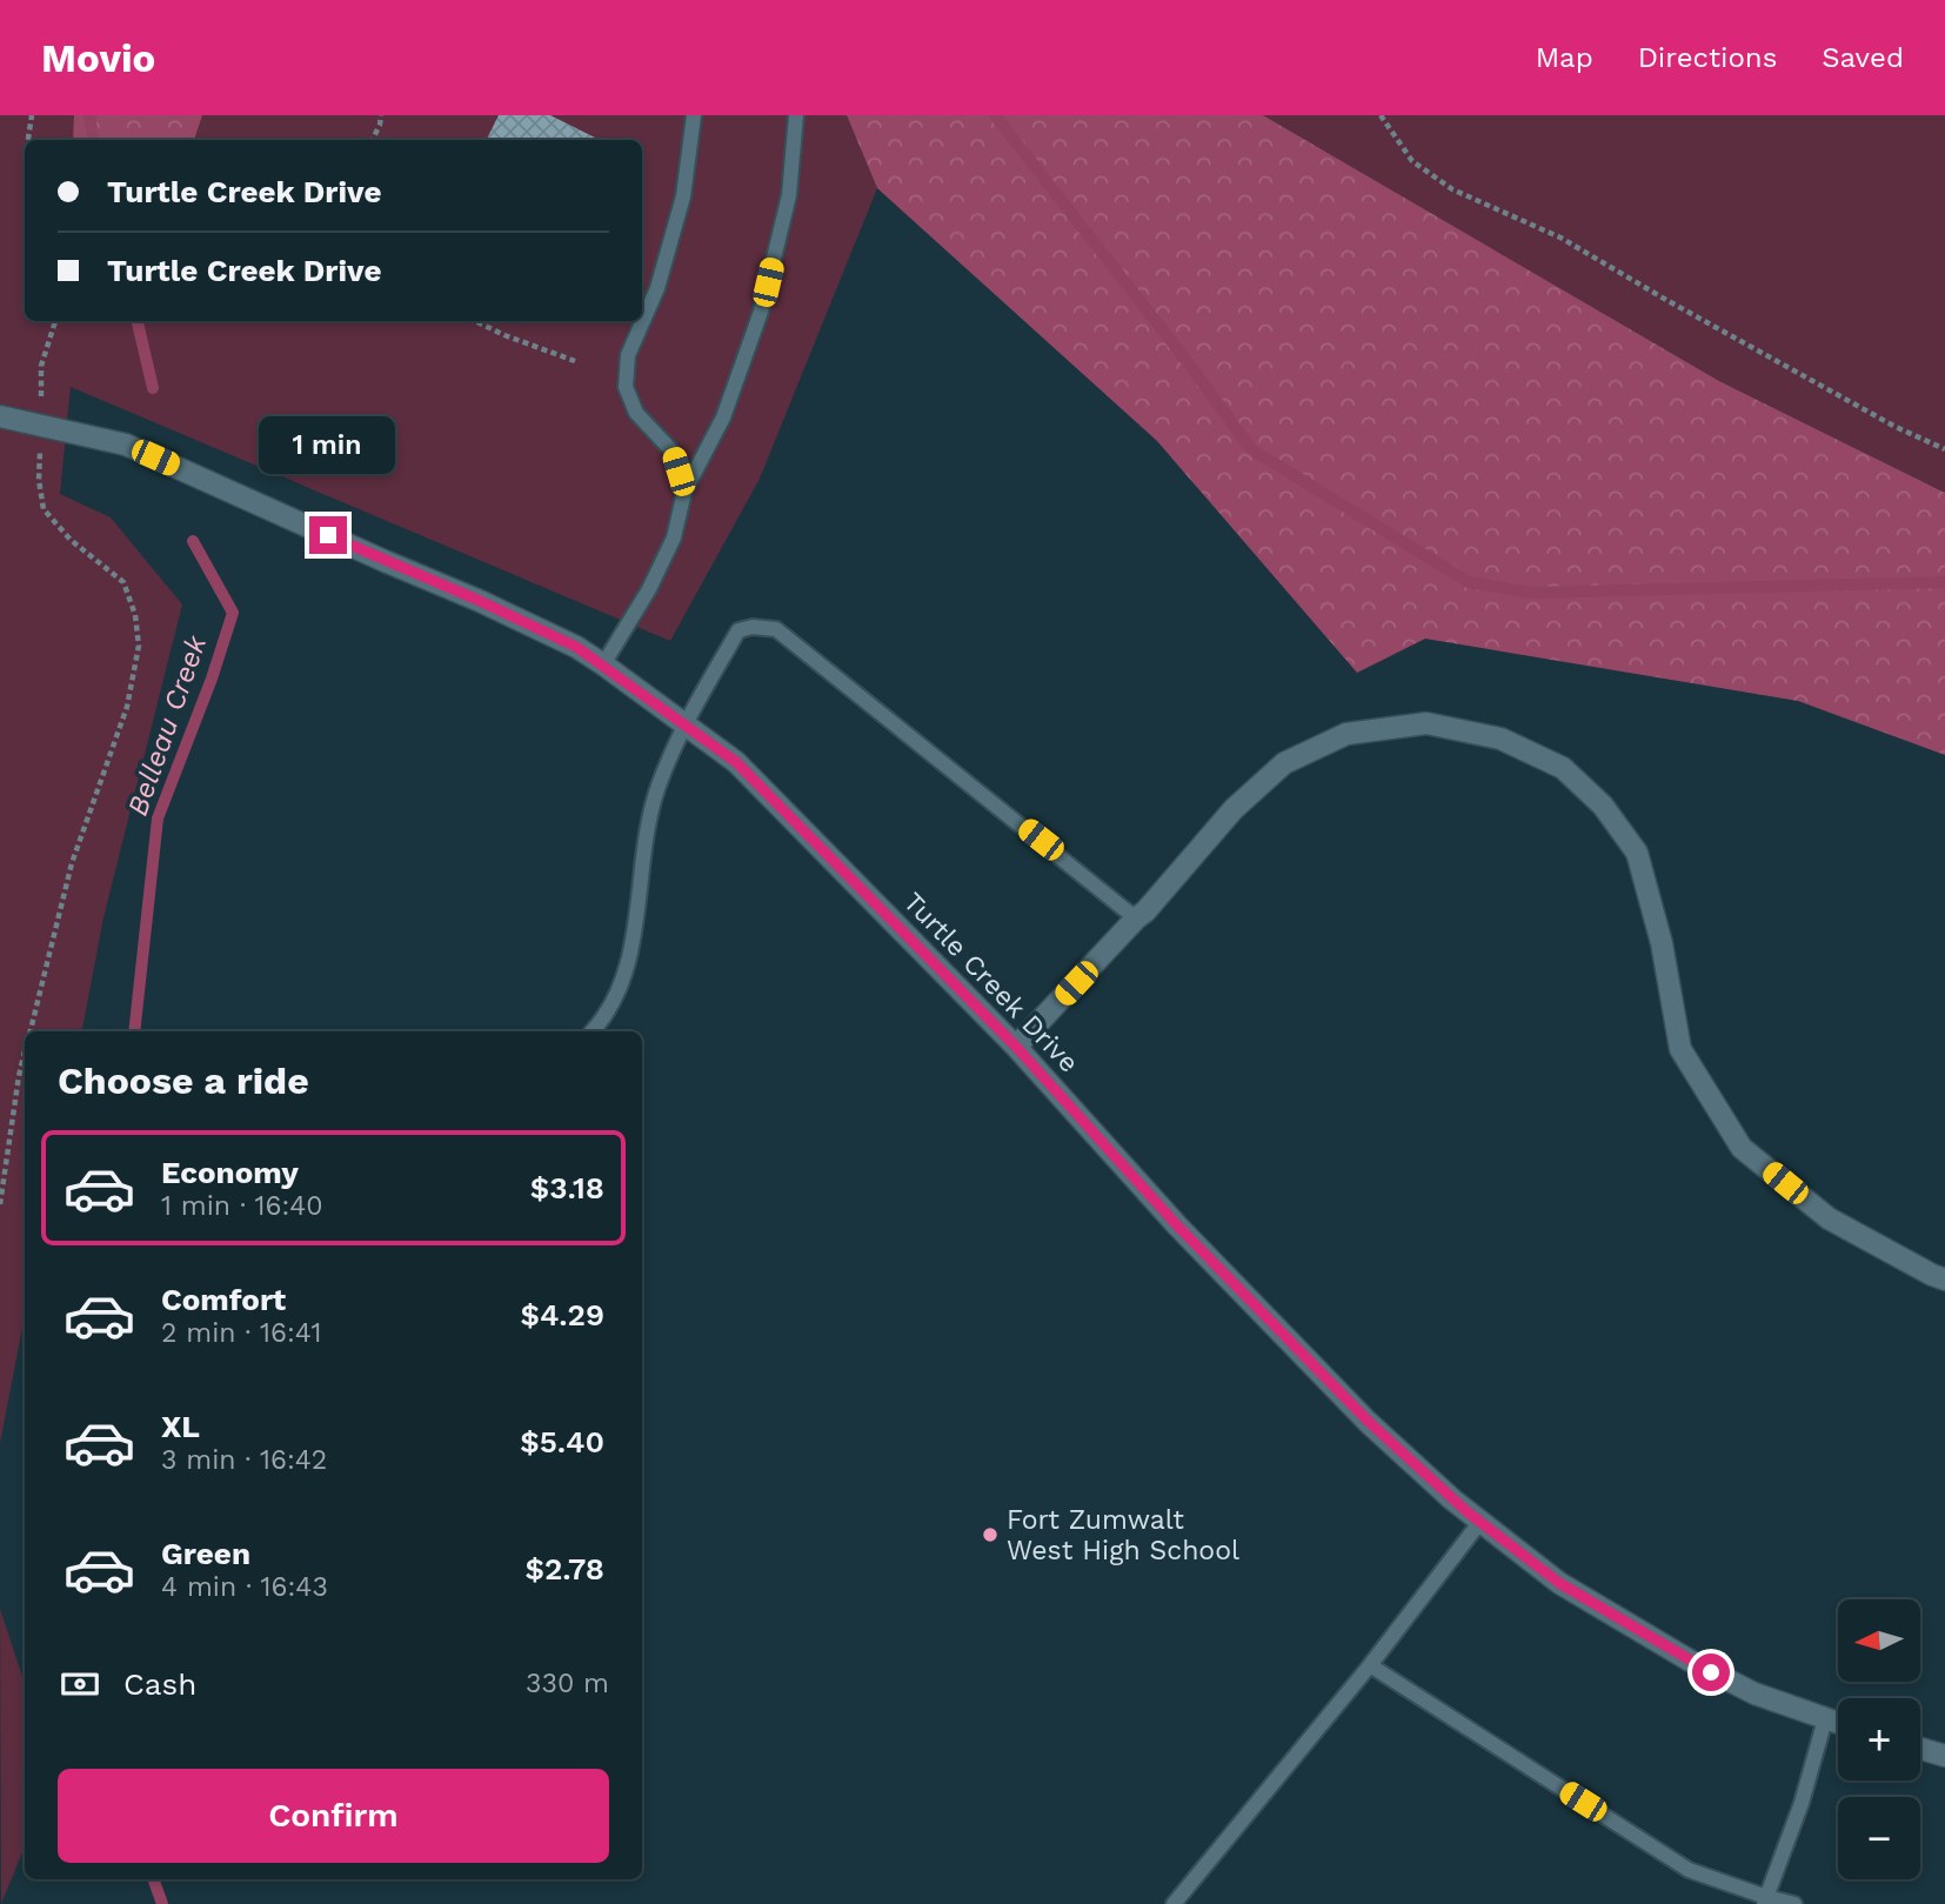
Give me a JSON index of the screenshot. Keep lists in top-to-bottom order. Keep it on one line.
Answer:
{"streets":{"street":["Turtle Creek Drive"]},"water":["Belleau Creek"],"places":["Fort Zumwalt West High School"],"north":"left","page":{"header":"Movio","nav":["Map","Directions","Saved"],"banner":["Turtle Creek Drive","Turtle Creek Drive"],"bubble":"1 min","heading":"Choose a ride","list":[{"name":"Economy","note":"1 min · 16:40","value":"$3.18"},{"name":"Comfort","note":"2 min · 16:41","value":"$4.29"},{"name":"XL","note":"3 min · 16:42","value":"$5.40"},{"name":"Green","note":"4 min · 16:43","value":"$2.78"}],"map_buttons":["+","−"],"pay":["Cash","330 m"],"buttons":"Confirm"}}
